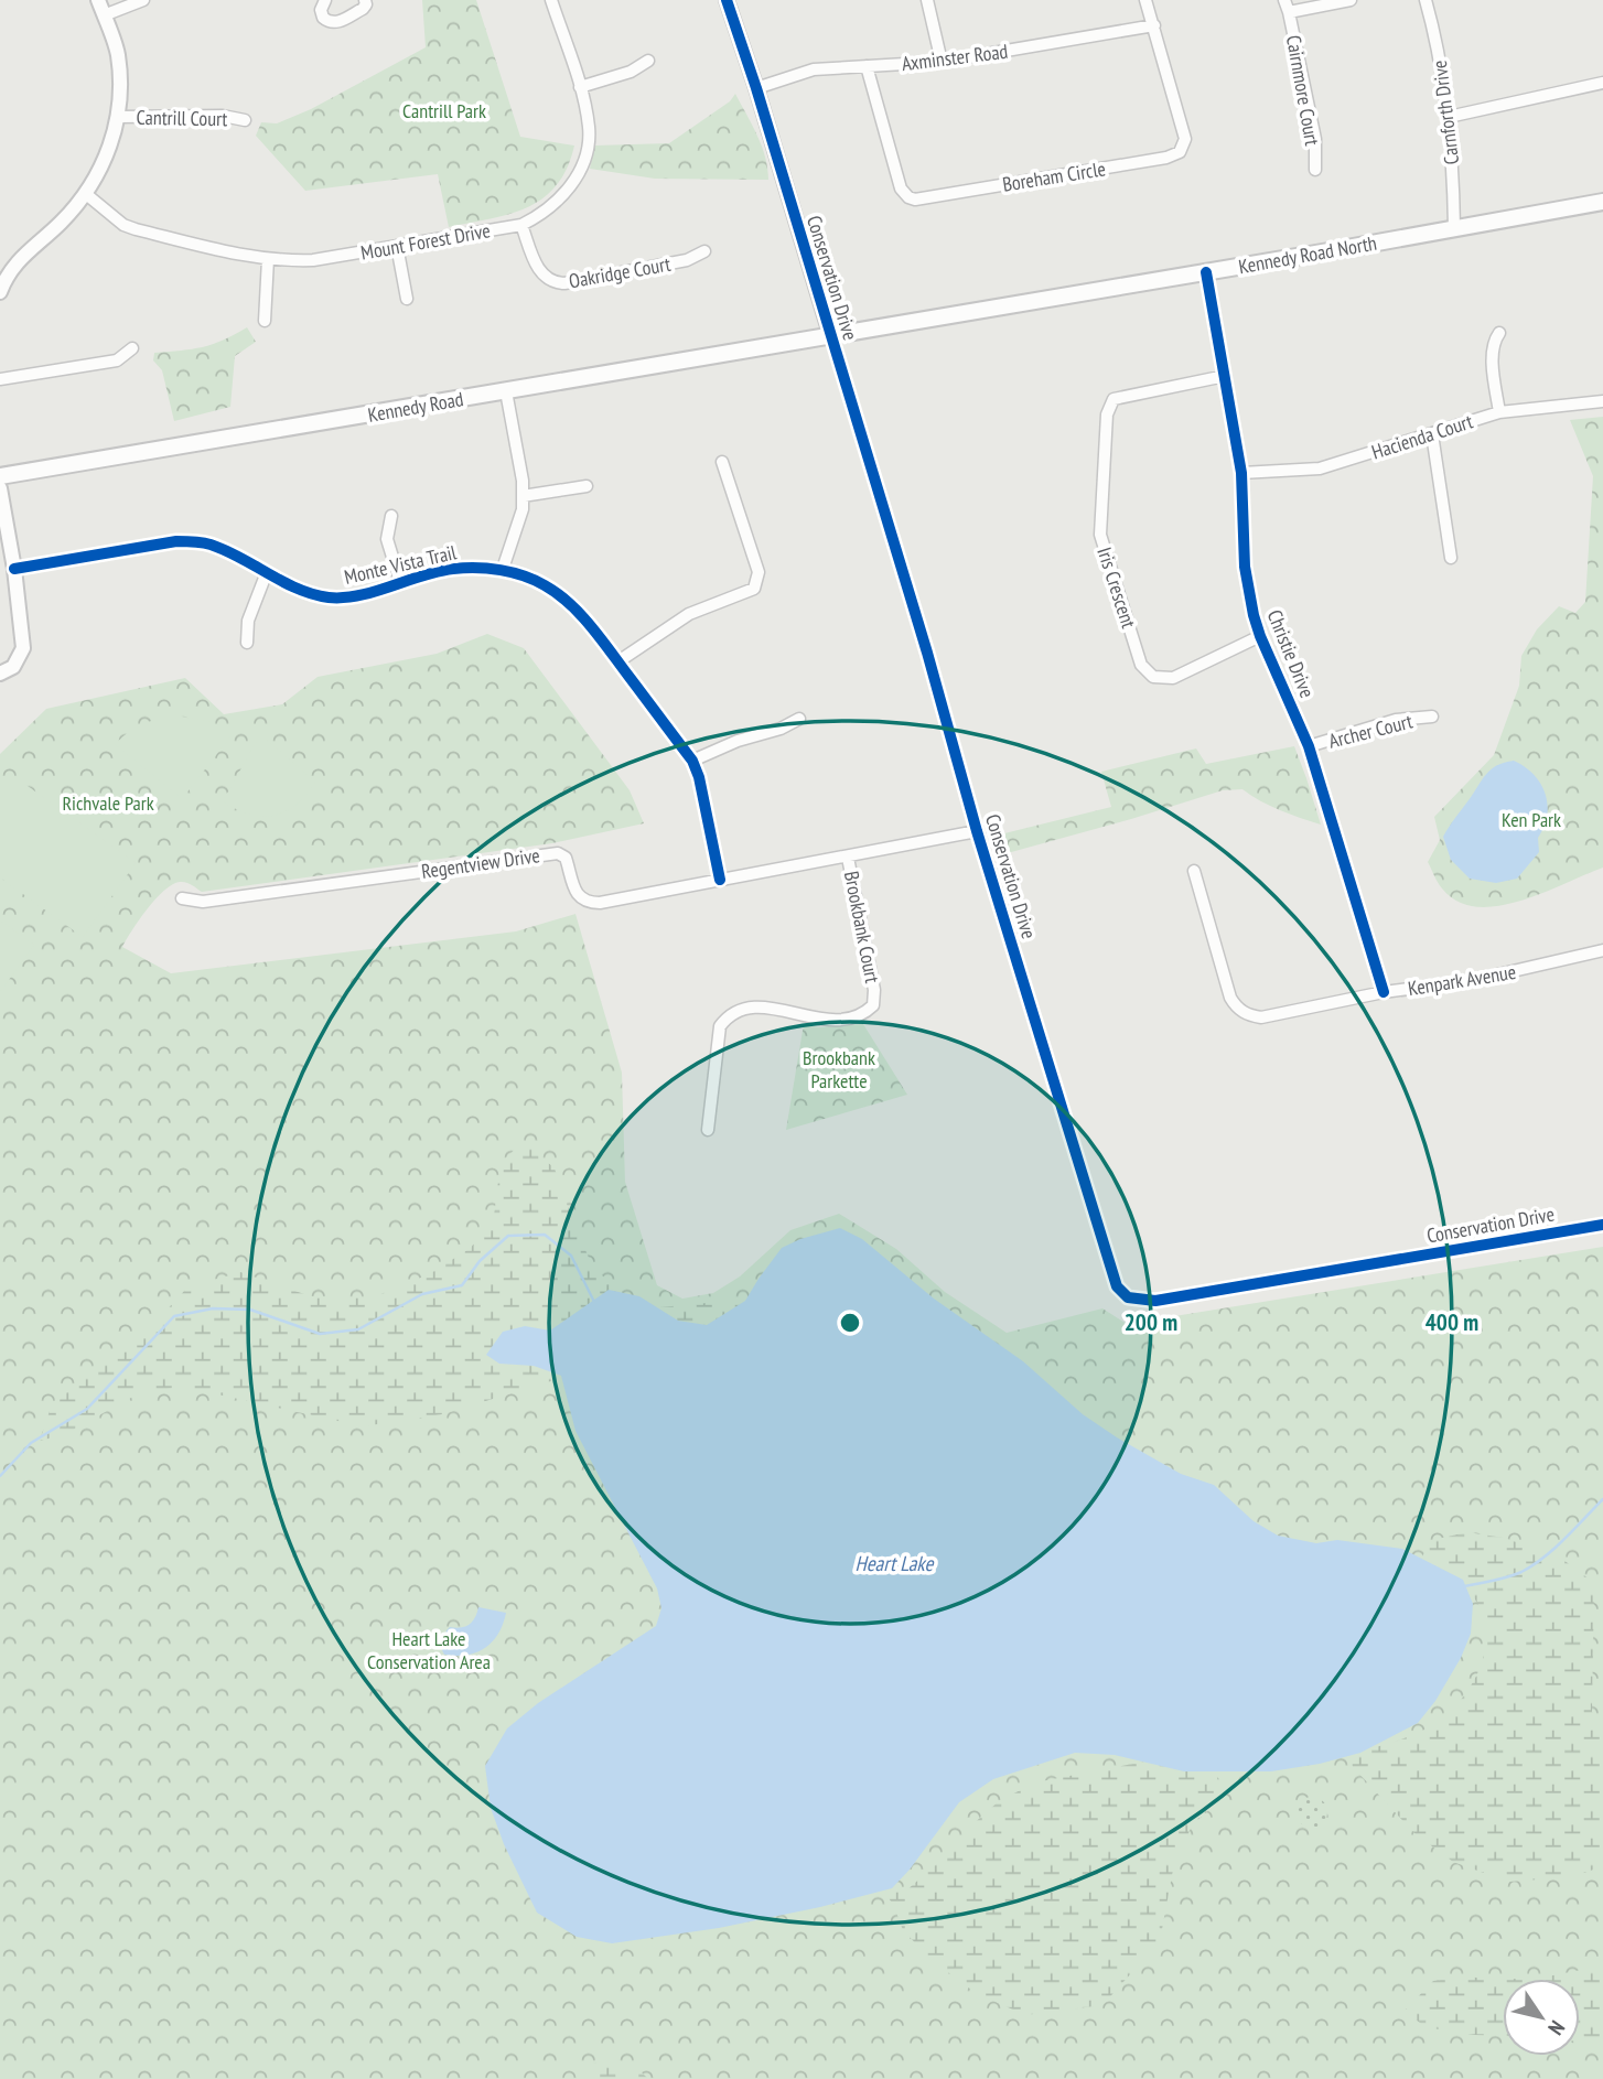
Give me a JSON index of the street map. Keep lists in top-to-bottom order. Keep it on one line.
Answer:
{"streets":{"main road":["Kennedy Road North","Kennedy Road"],"street":["Axminster Road","Cairnmore Court","Carnforth Drive","Cantrill Court","Boreham Circle","Mount Forest Drive","Oakridge Court","Conservation Drive","Hacienda Court","Monte Vista Trail","Iris Crescent","Christie Drive","Archer Court","Regentview Drive","Brookbank Court","Kenpark Avenue"]},"crossings":[["Axminster Road","Boreham Circle"],["Axminster Road","Conservation Drive"],["Carnforth Drive","Kennedy Road North"],["Mount Forest Drive","Oakridge Court"],["Kennedy Road North","Conservation Drive"],["Kennedy Road North","Kennedy Road"],["Kennedy Road North","Christie Drive"],["Conservation Drive","Kennedy Road"],["Conservation Drive","Regentview Drive"],["Hacienda Court","Christie Drive"],["Monte Vista Trail","Regentview Drive"],["Iris Crescent","Christie Drive"],["Christie Drive","Archer Court"],["Christie Drive","Kenpark Avenue"],["Regentview Drive","Brookbank Court"]],"water":["Heart Lake"],"parks":["Cantrill Park","Richvale Park","Ken Park","Brookbank Parkette","Heart Lake Conservation Area"],"north":"bottom right","rings":["200 m","400 m"]}
